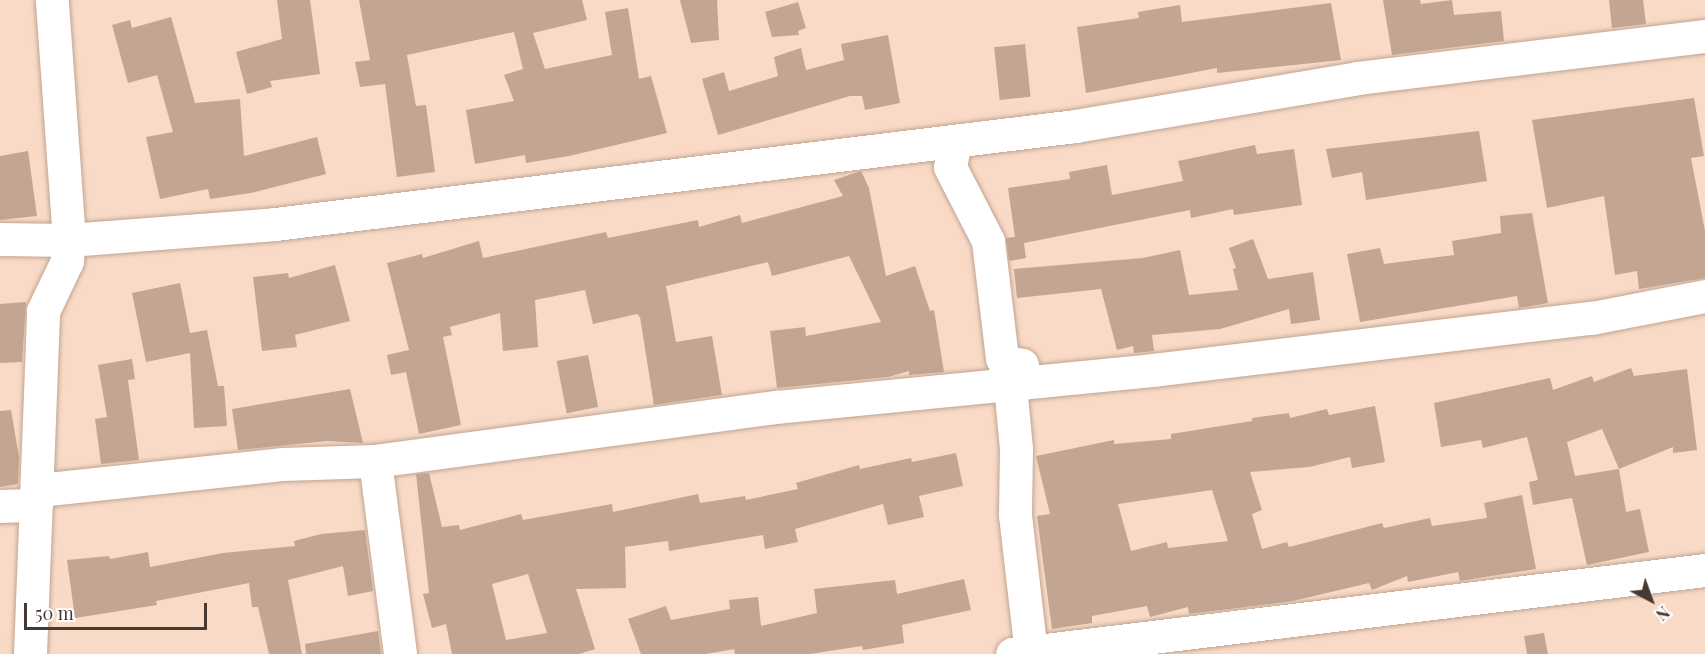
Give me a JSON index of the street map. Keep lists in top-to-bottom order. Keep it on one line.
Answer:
{"scale_bar":"50 m","north":"bottom right"}
